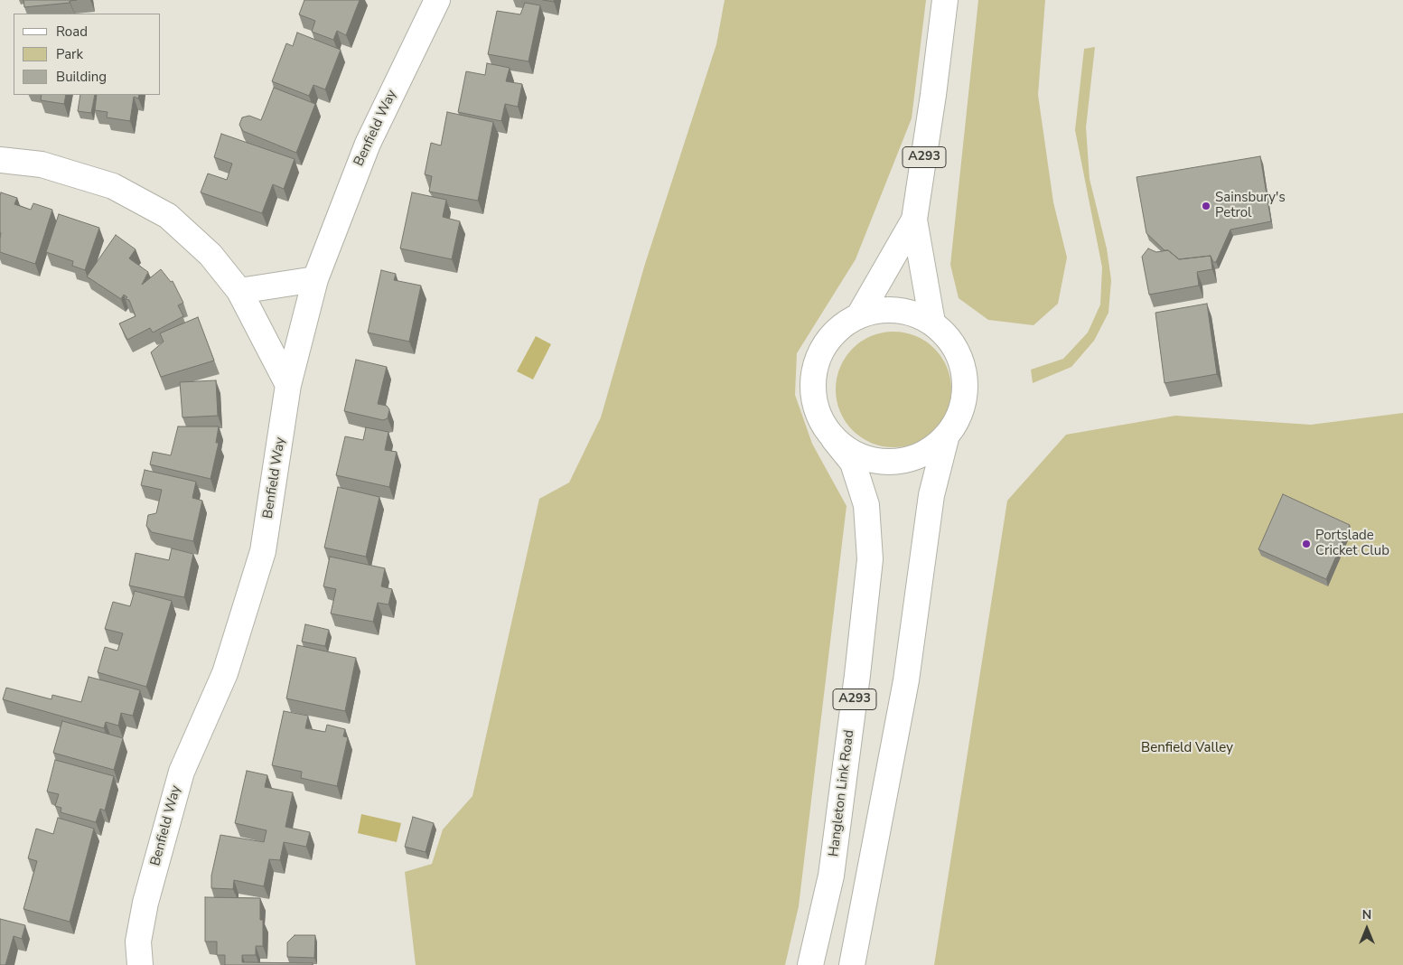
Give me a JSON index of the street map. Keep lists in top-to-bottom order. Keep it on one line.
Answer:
{"streets":{"main road":["Benfield Way","A293","Hangleton Link Road"]},"crossings":[["A293","Hangleton Link Road"]],"parks":["Benfield Valley"],"places":["Sainsbury's Petrol","Portslade Cricket Club"],"legend":["Road","Park","Building"],"north":"top"}
